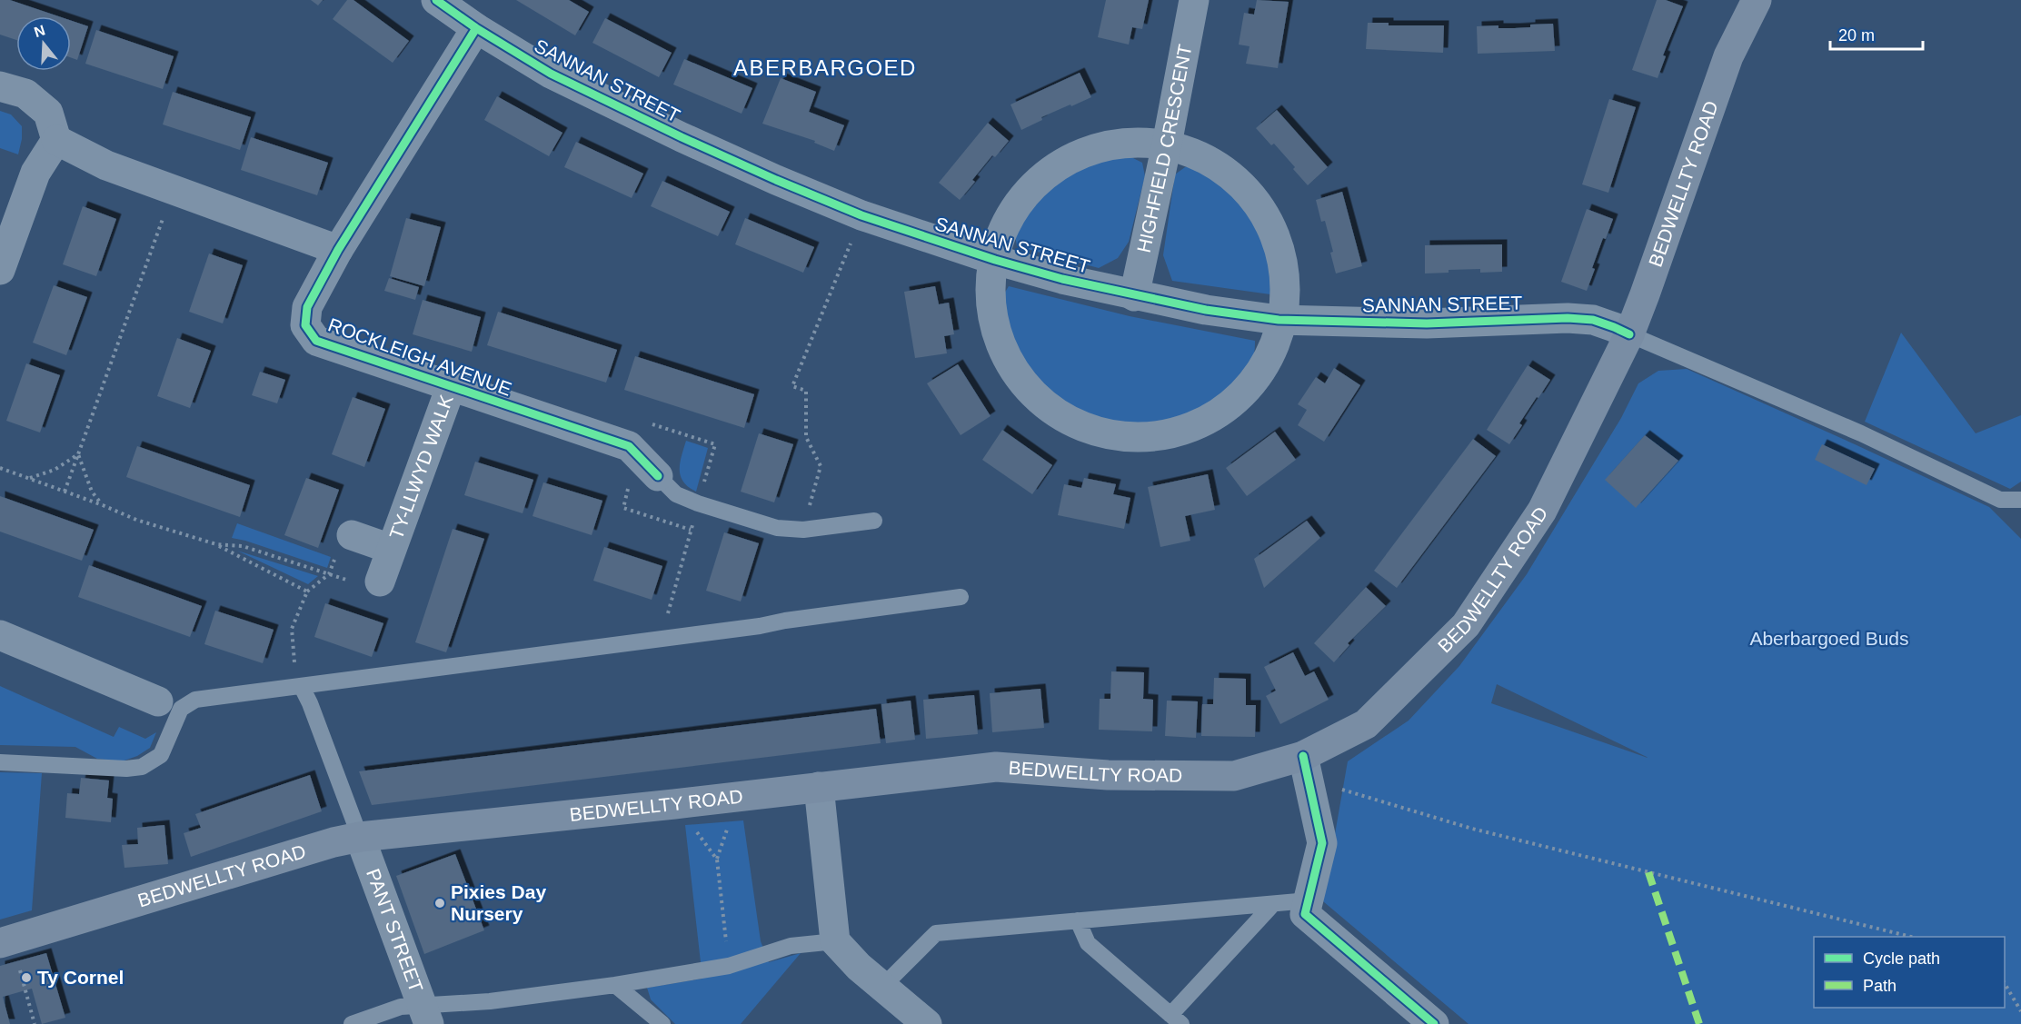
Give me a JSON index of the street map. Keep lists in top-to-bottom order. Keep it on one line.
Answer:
{"streets":{"main road":["BEDWELLTY ROAD"],"street":["SANNAN STREET","HIGHFIELD CRESCENT","ROCKLEIGH AVENUE","TY-LLWYD WALK","PANT STREET"]},"crossings":[["SANNAN STREET","HIGHFIELD CRESCENT"],["SANNAN STREET","BEDWELLTY ROAD"],["SANNAN STREET","ROCKLEIGH AVENUE"],["BEDWELLTY ROAD","PANT STREET"],["ROCKLEIGH AVENUE","TY-LLWYD WALK"]],"districts":["ABERBARGOED"],"parks":["Aberbargoed Buds"],"places":["Pixies Day Nursery","Ty Cornel"],"legend":["Cycle path","Path"],"scale_bar":"20 m","north":"top"}
